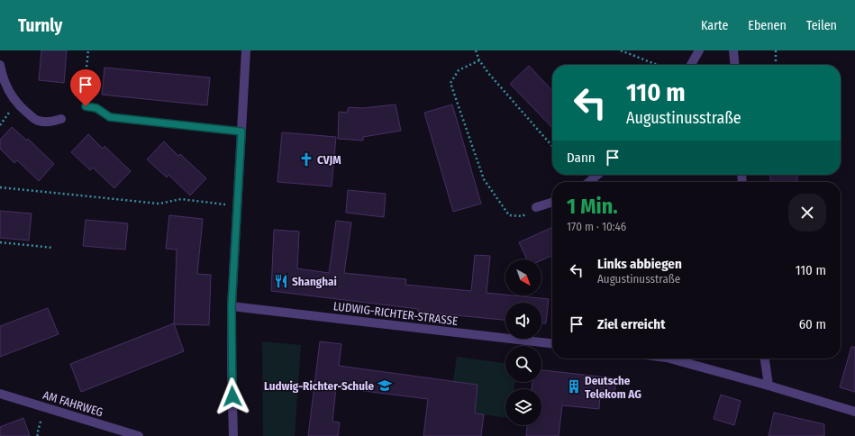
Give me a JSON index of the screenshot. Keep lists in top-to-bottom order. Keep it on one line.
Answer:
{"streets":{"street":["LUDWIG-RICHTER-STRASSE","AM FAHRWEG"]},"places":{"church":["CVJM"],"restaurant":["Shanghai"],"school or university":["Ludwig-Richter-Schule"],"building":["Deutsche Telekom AG"]},"north":"bottom right","page":{"header":"Turnly","nav":["Karte","Ebenen","Teilen"],"turn":["110 m","Augustinusstraße"],"then":"Dann","heading":["1 Min.","170 m · 10:46"],"list":[{"name":"Links abbiegen","note":"Augustinusstraße","value":"110 m"},{"name":"Ziel erreicht","value":"60 m"}]}}
